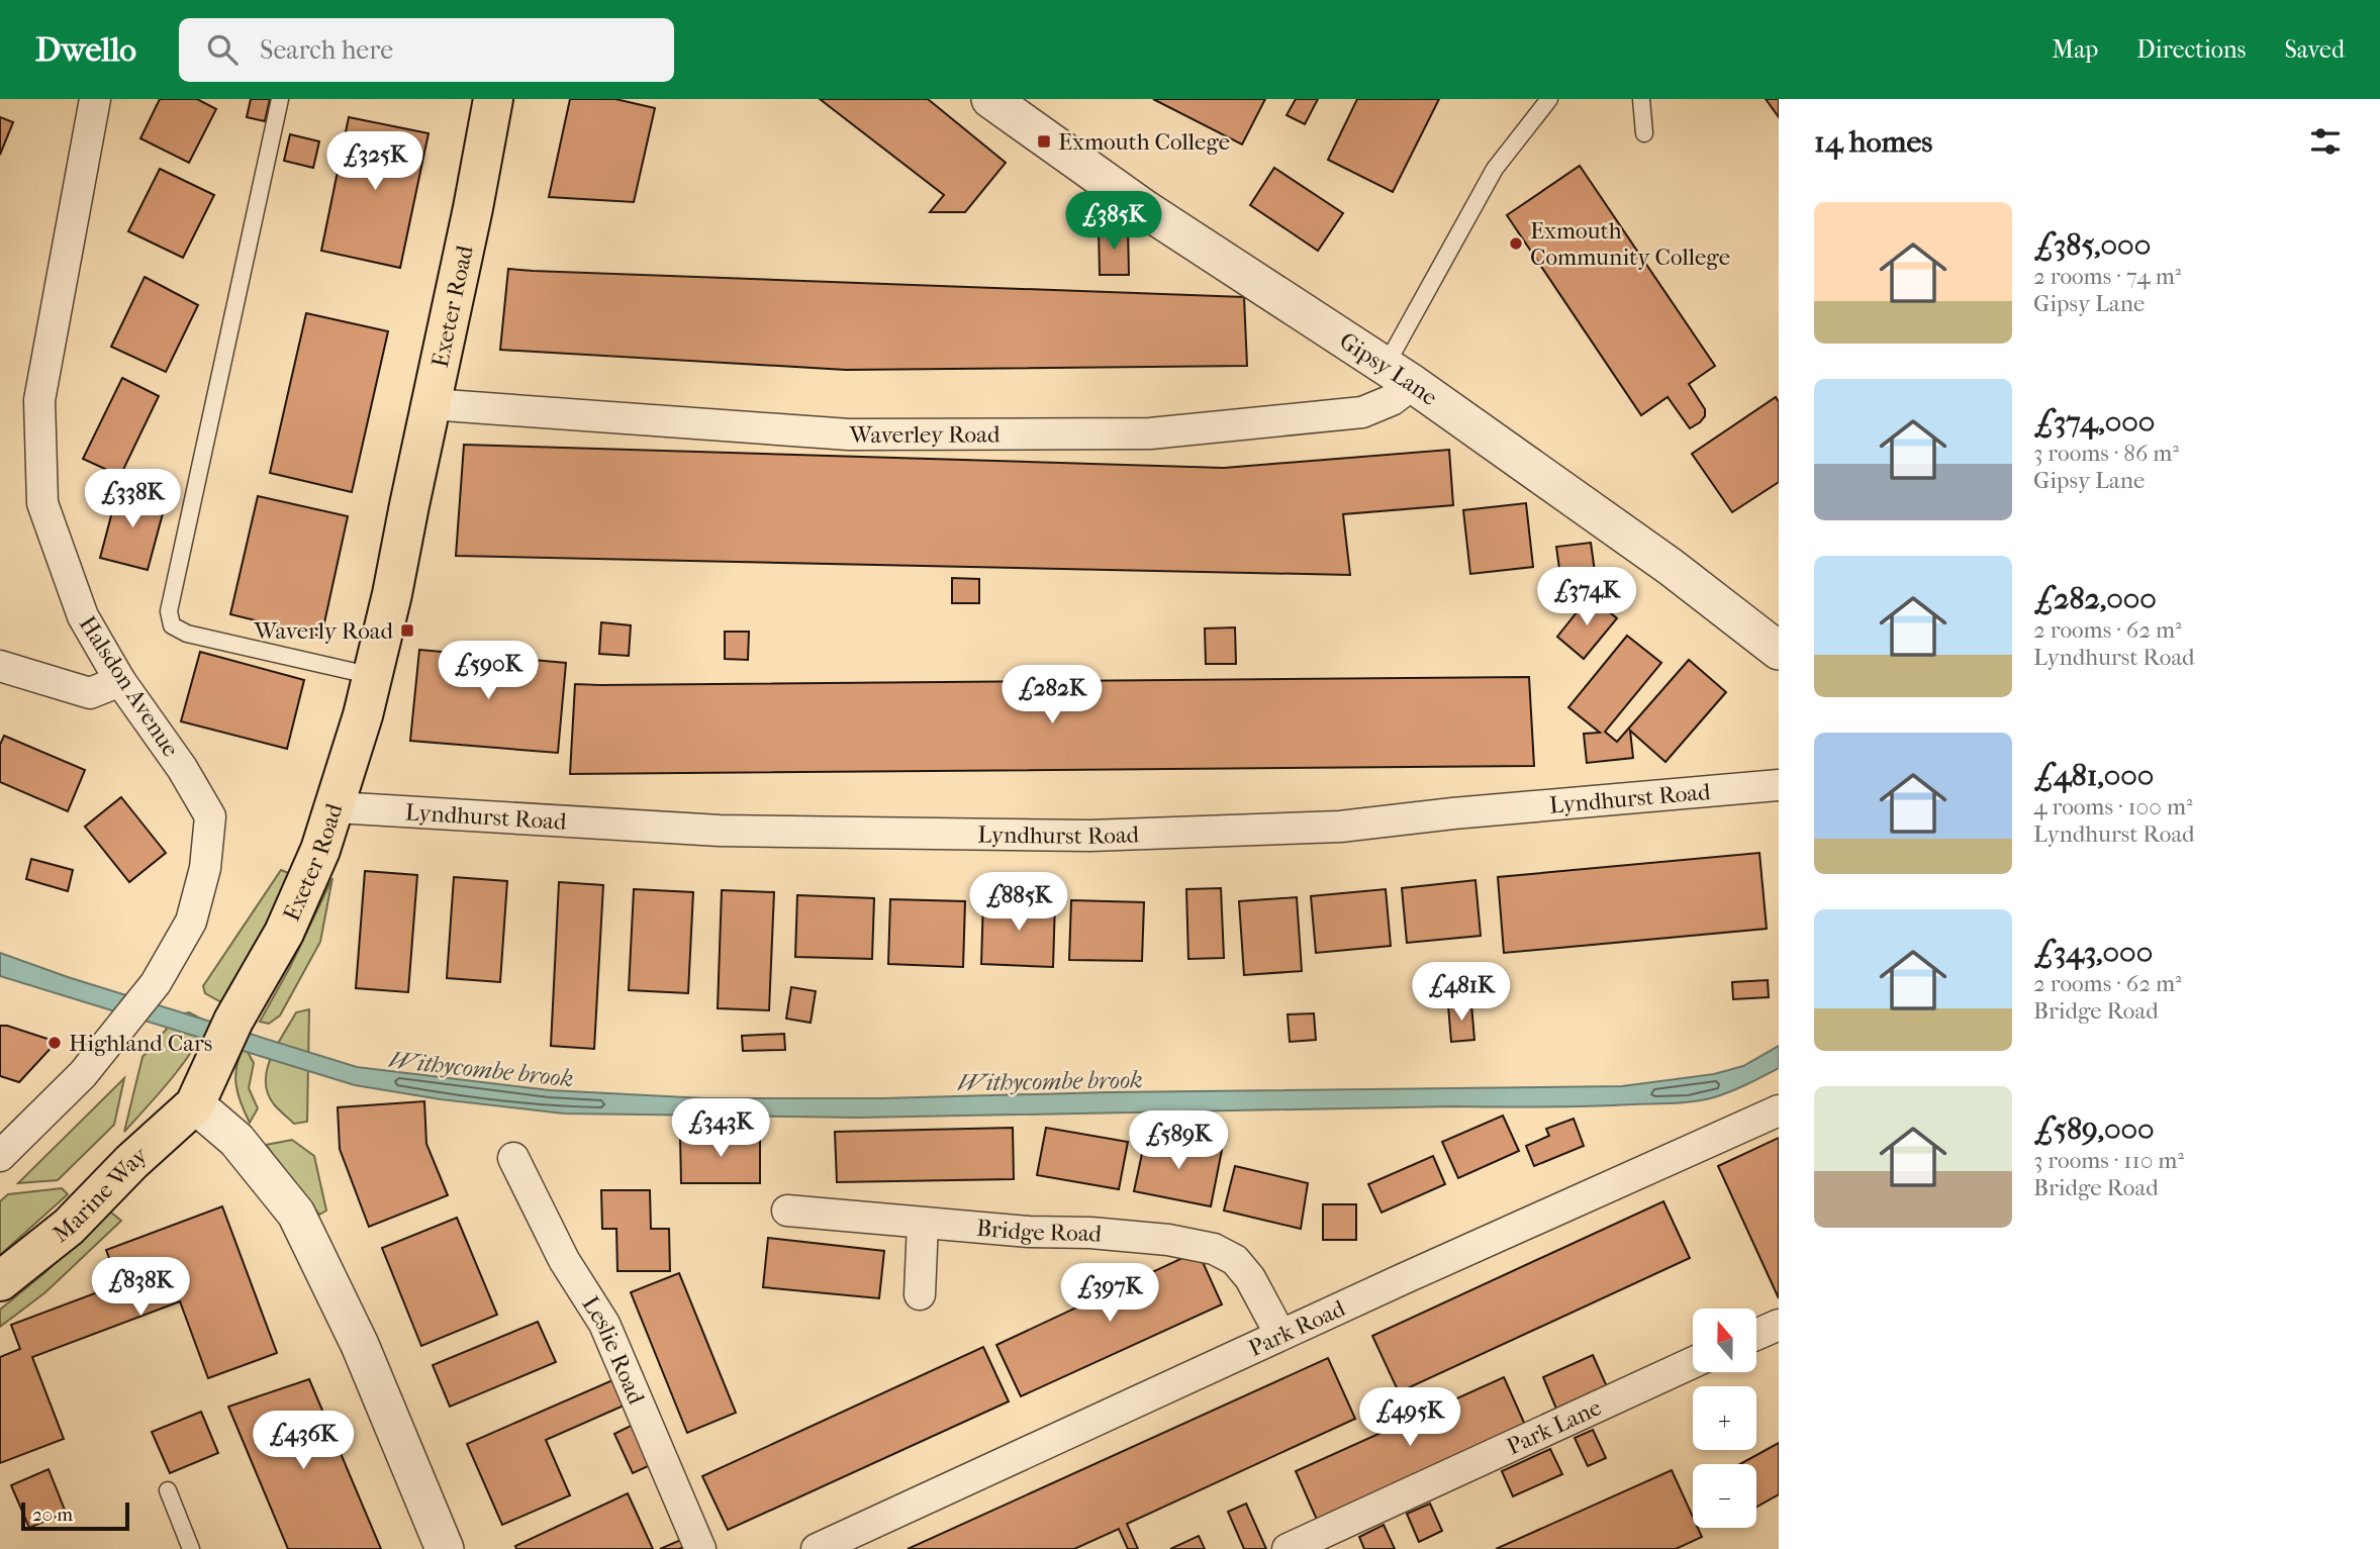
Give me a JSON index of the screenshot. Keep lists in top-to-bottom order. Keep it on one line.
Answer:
{"streets":{"highway":["Exeter Road","Marine Way"],"street":["Gipsy Lane","Waverley Road","Halsdon Avenue","Lyndhurst Road","Bridge Road","Park Road","Leslie Road","Park Lane"]},"crossings":[["Exeter Road","Waverley Road"],["Exeter Road","Lyndhurst Road"],["Exeter Road","Marine Way"],["Gipsy Lane","Waverley Road"],["Bridge Road","Park Road"]],"water":["Withycombe brook"],"places":{"transit":["Exmouth College","Waverly Road"],"other":["Exmouth Community College","Highland Cars"]},"scale_bar":"20 m","north":"top","page":{"header":"Dwello","search":"Search here","nav":["Map","Directions","Saved"],"heading":"14 homes","price":["£325K","£385K","£338K","£374K","£590K","£282K","£885K","£481K","£343K","£589K","£838K","£397K","£495K","£436K"],"list":[{"name":"£385,000","note":"2 rooms · 74 m² · Gipsy Lane"},{"name":"£374,000","note":"3 rooms · 86 m² · Gipsy Lane"},{"name":"£282,000","note":"2 rooms · 62 m² · Lyndhurst Road"},{"name":"£481,000","note":"4 rooms · 100 m² · Lyndhurst Road"},{"name":"£343,000","note":"2 rooms · 62 m² · Bridge Road"},{"name":"£589,000","note":"3 rooms · 110 m² · Bridge Road"}],"map_buttons":["+","−"],"scale":"20 m"}}
